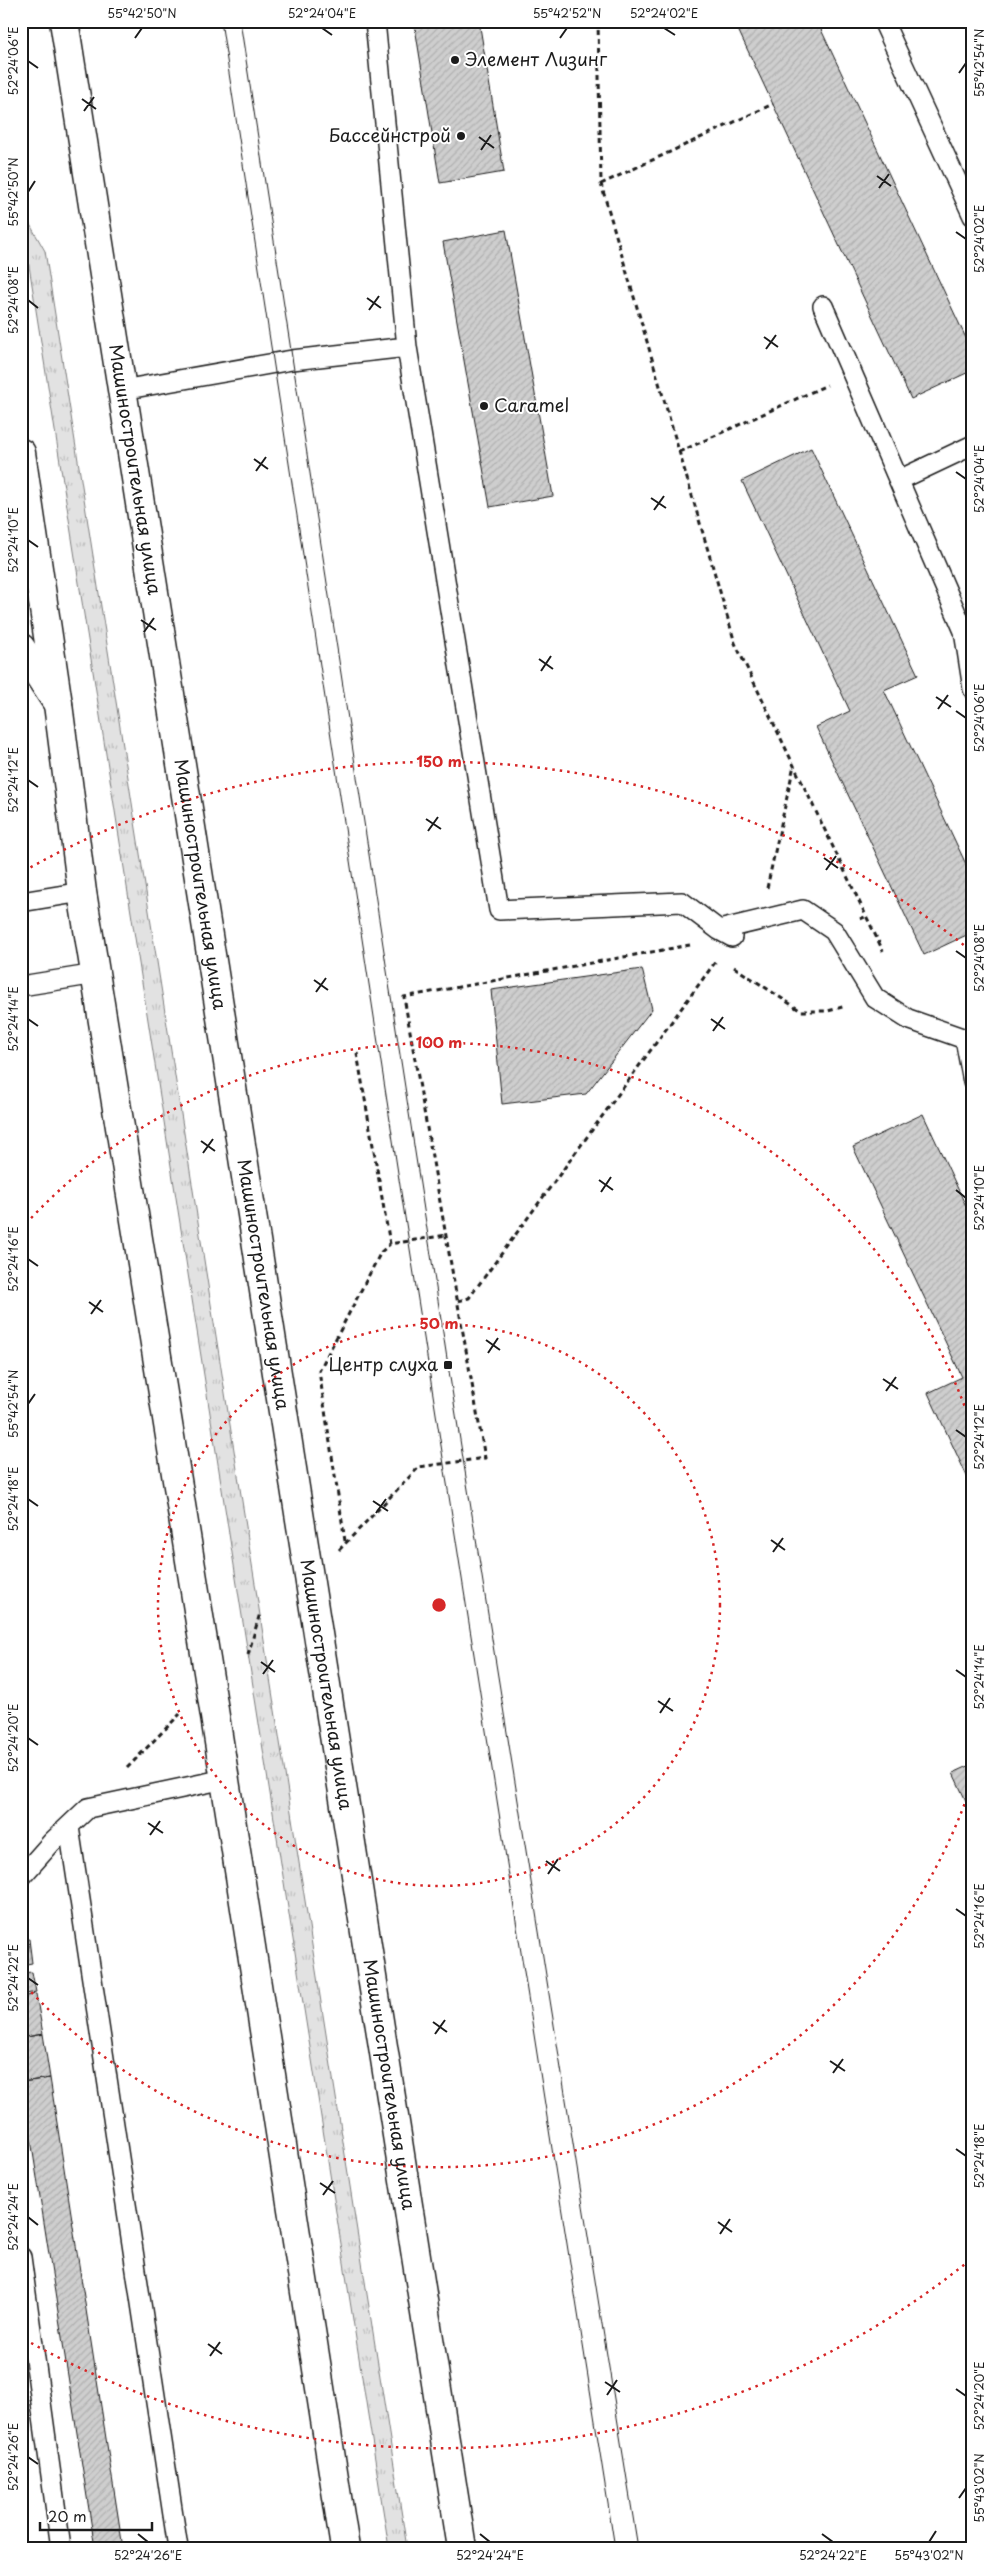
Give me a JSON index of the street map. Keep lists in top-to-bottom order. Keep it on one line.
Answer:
{"streets":{"main road":["Машиностроительная улица"]},"places":{"other":["Элемент Лизинг","Бассейнстрой","Caramel"],"transit":["Центр слуха"]},"scale_bar":"20 m","coordinates":["55°42'50\"N","52°24'04\"E","55°42'52\"N","52°24'02\"E","52°24'06\"E","55°42'54\"N","52°24'08\"E","52°24'10\"E","52°24'12\"E","52°24'14\"E","52°24'16\"E","52°24'18\"E","52°24'20\"E","52°24'22\"E","52°24'24\"E","52°24'26\"E","55°43'02\"N"],"rings":["150 m","100 m","50 m"]}
